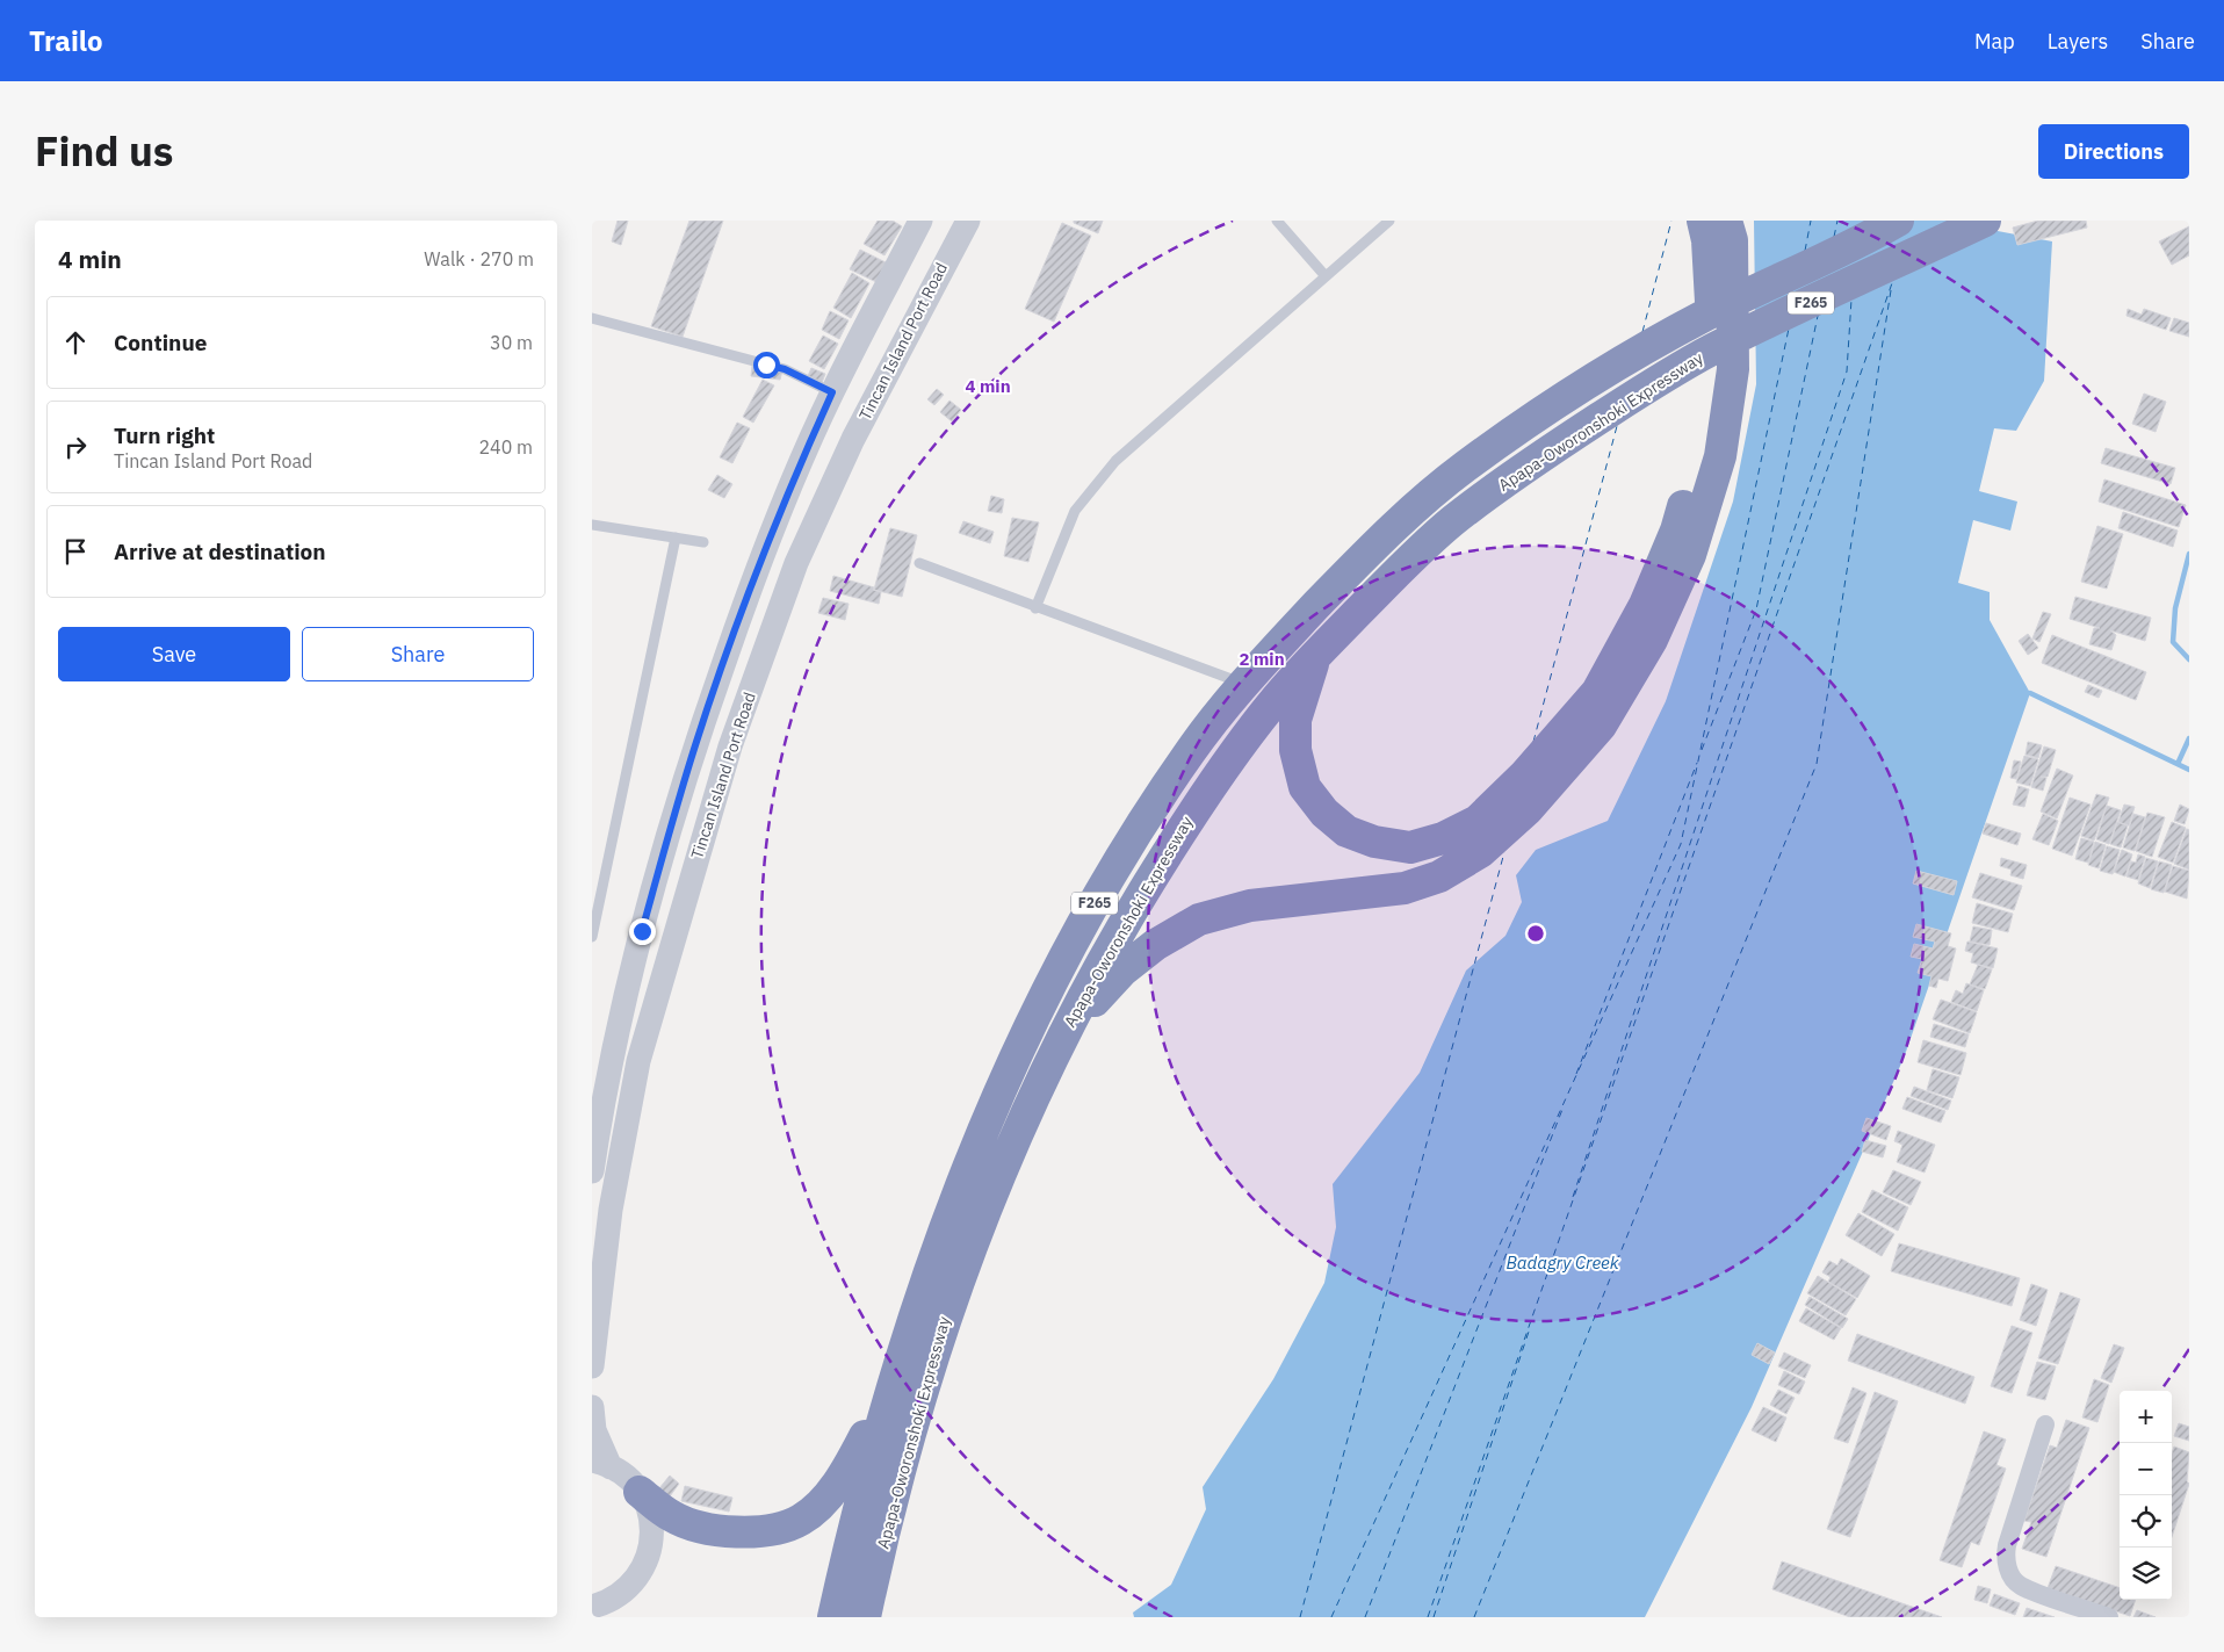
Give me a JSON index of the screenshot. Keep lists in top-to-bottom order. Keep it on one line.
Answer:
{"streets":{"highway":["F265","Apapa-Oworonshoki Expressway"],"street":["Tincan Island Port Road"]},"water":["Badagry Creek"],"page":{"header":"Trailo","nav":["Map","Layers","Share"],"title":"Find us","buttons":["Directions",["Save","Share"]],"heading":["4 min","Walk · 270 m"],"list":[["Continue","30 m"],["Turn right","Tincan Island Port Road","240 m"],"Arrive at destination"],"map_buttons":["+","−"]},"rings":["4 min","2 min"]}
